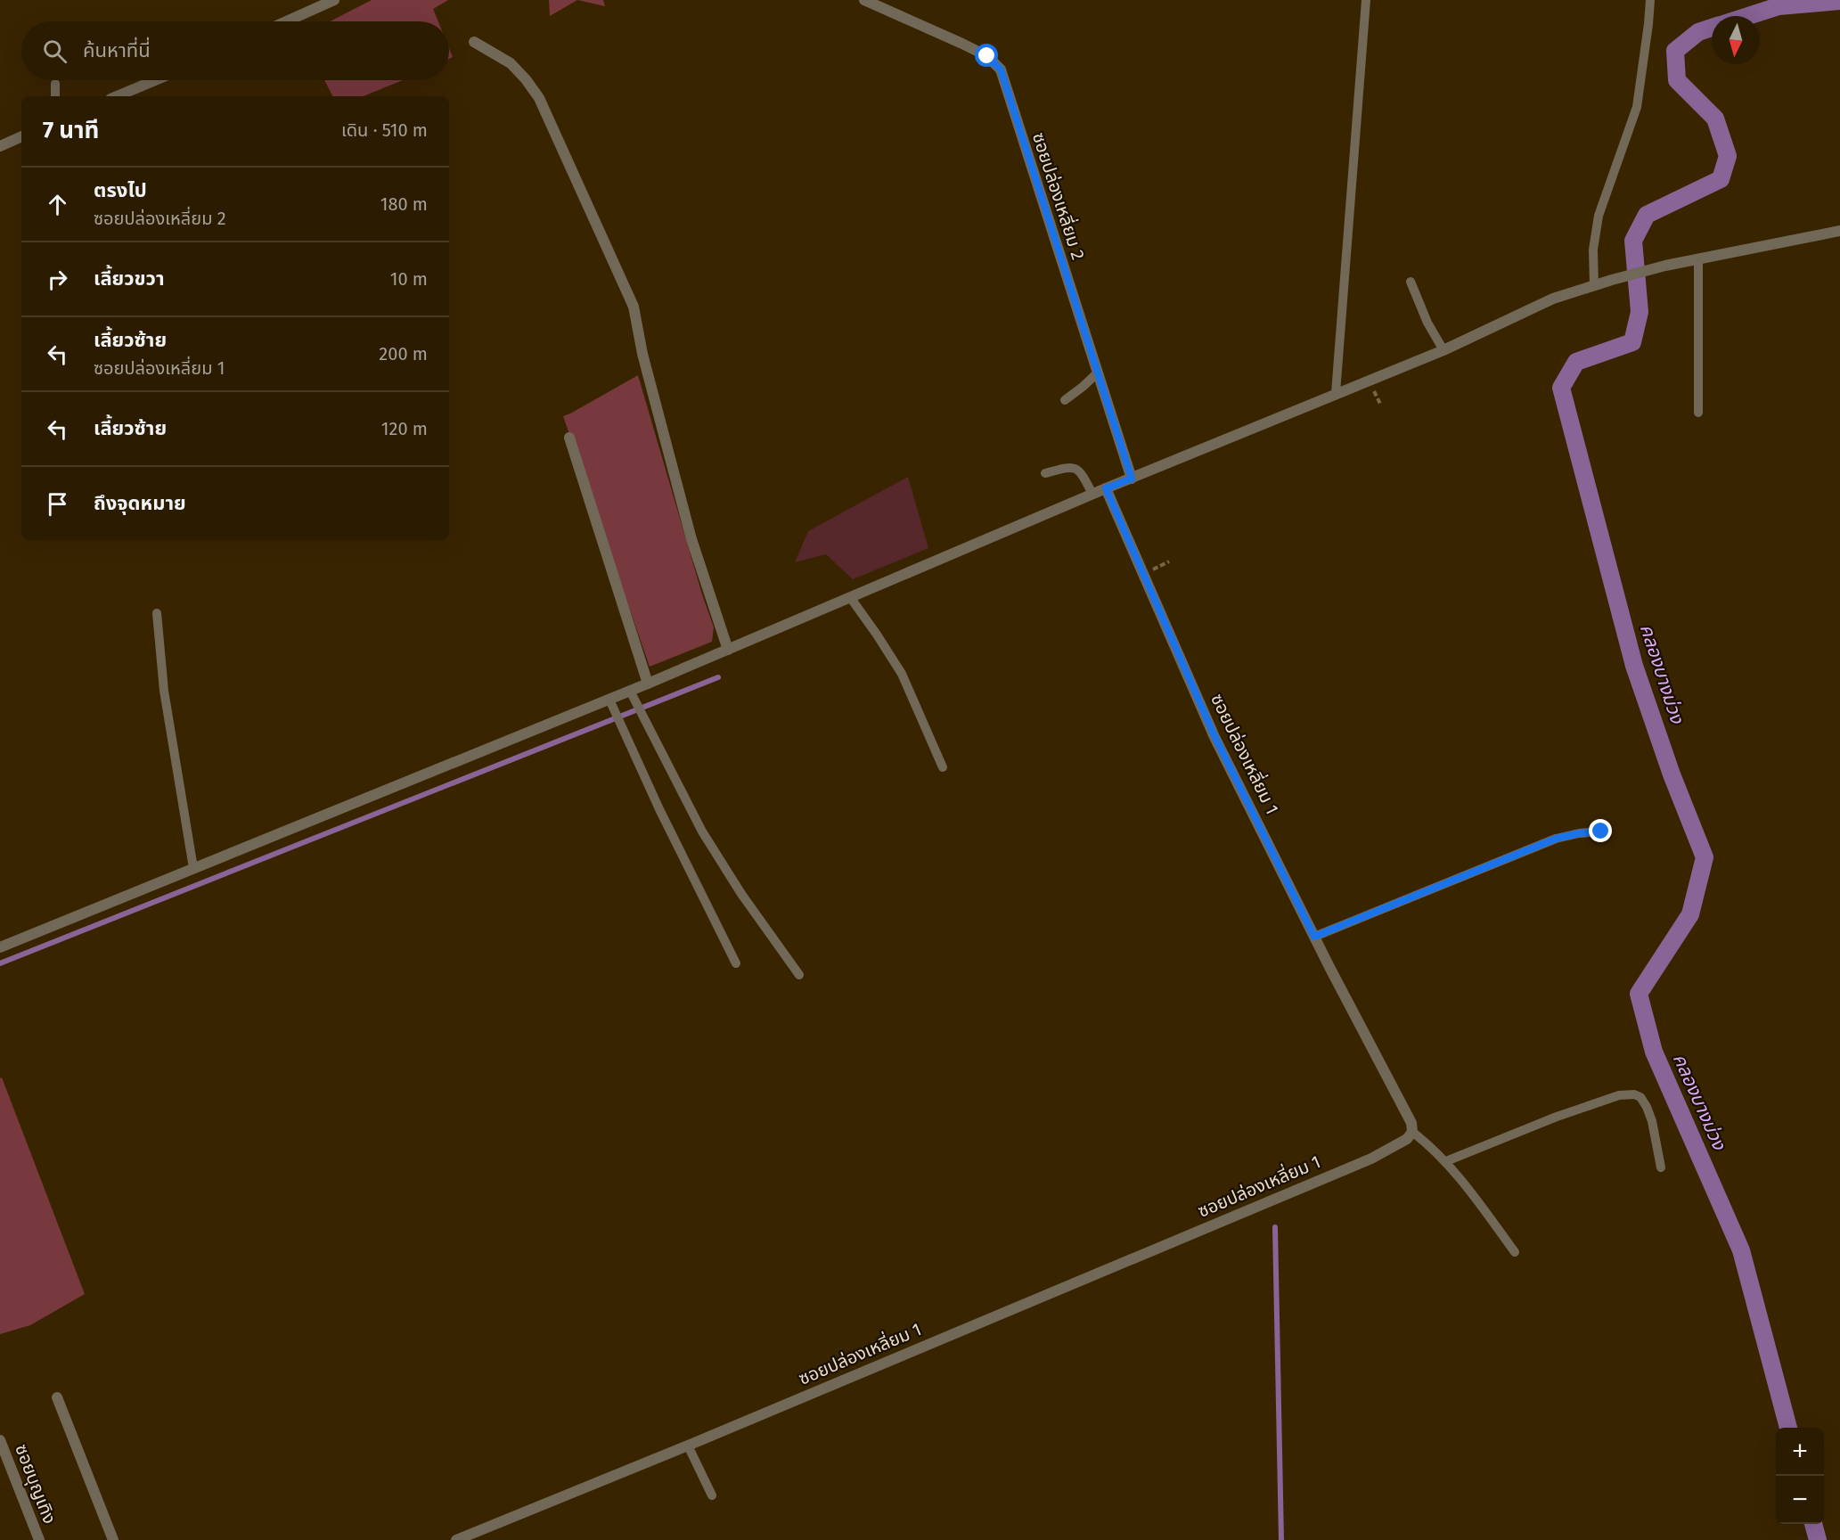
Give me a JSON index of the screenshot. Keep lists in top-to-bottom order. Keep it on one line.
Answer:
{"streets":{"street":["ซอยปล่องเหลี่ยม 2","ซอยปล่องเหลี่ยม 1","ซอยบุญเทิง"]},"water":["คลองบางม่วง"],"north":"bottom","page":{"search":"ค้นหาที่นี่","heading":["7 นาที","เดิน · 510 m"],"list":[["ตรงไป","ซอยปล่องเหลี่ยม 2","180 m"],["เลี้ยวขวา","10 m"],["เลี้ยวซ้าย","ซอยปล่องเหลี่ยม 1","200 m"],["เลี้ยวซ้าย","120 m"],"ถึงจุดหมาย"],"map_buttons":["+","−"]}}
